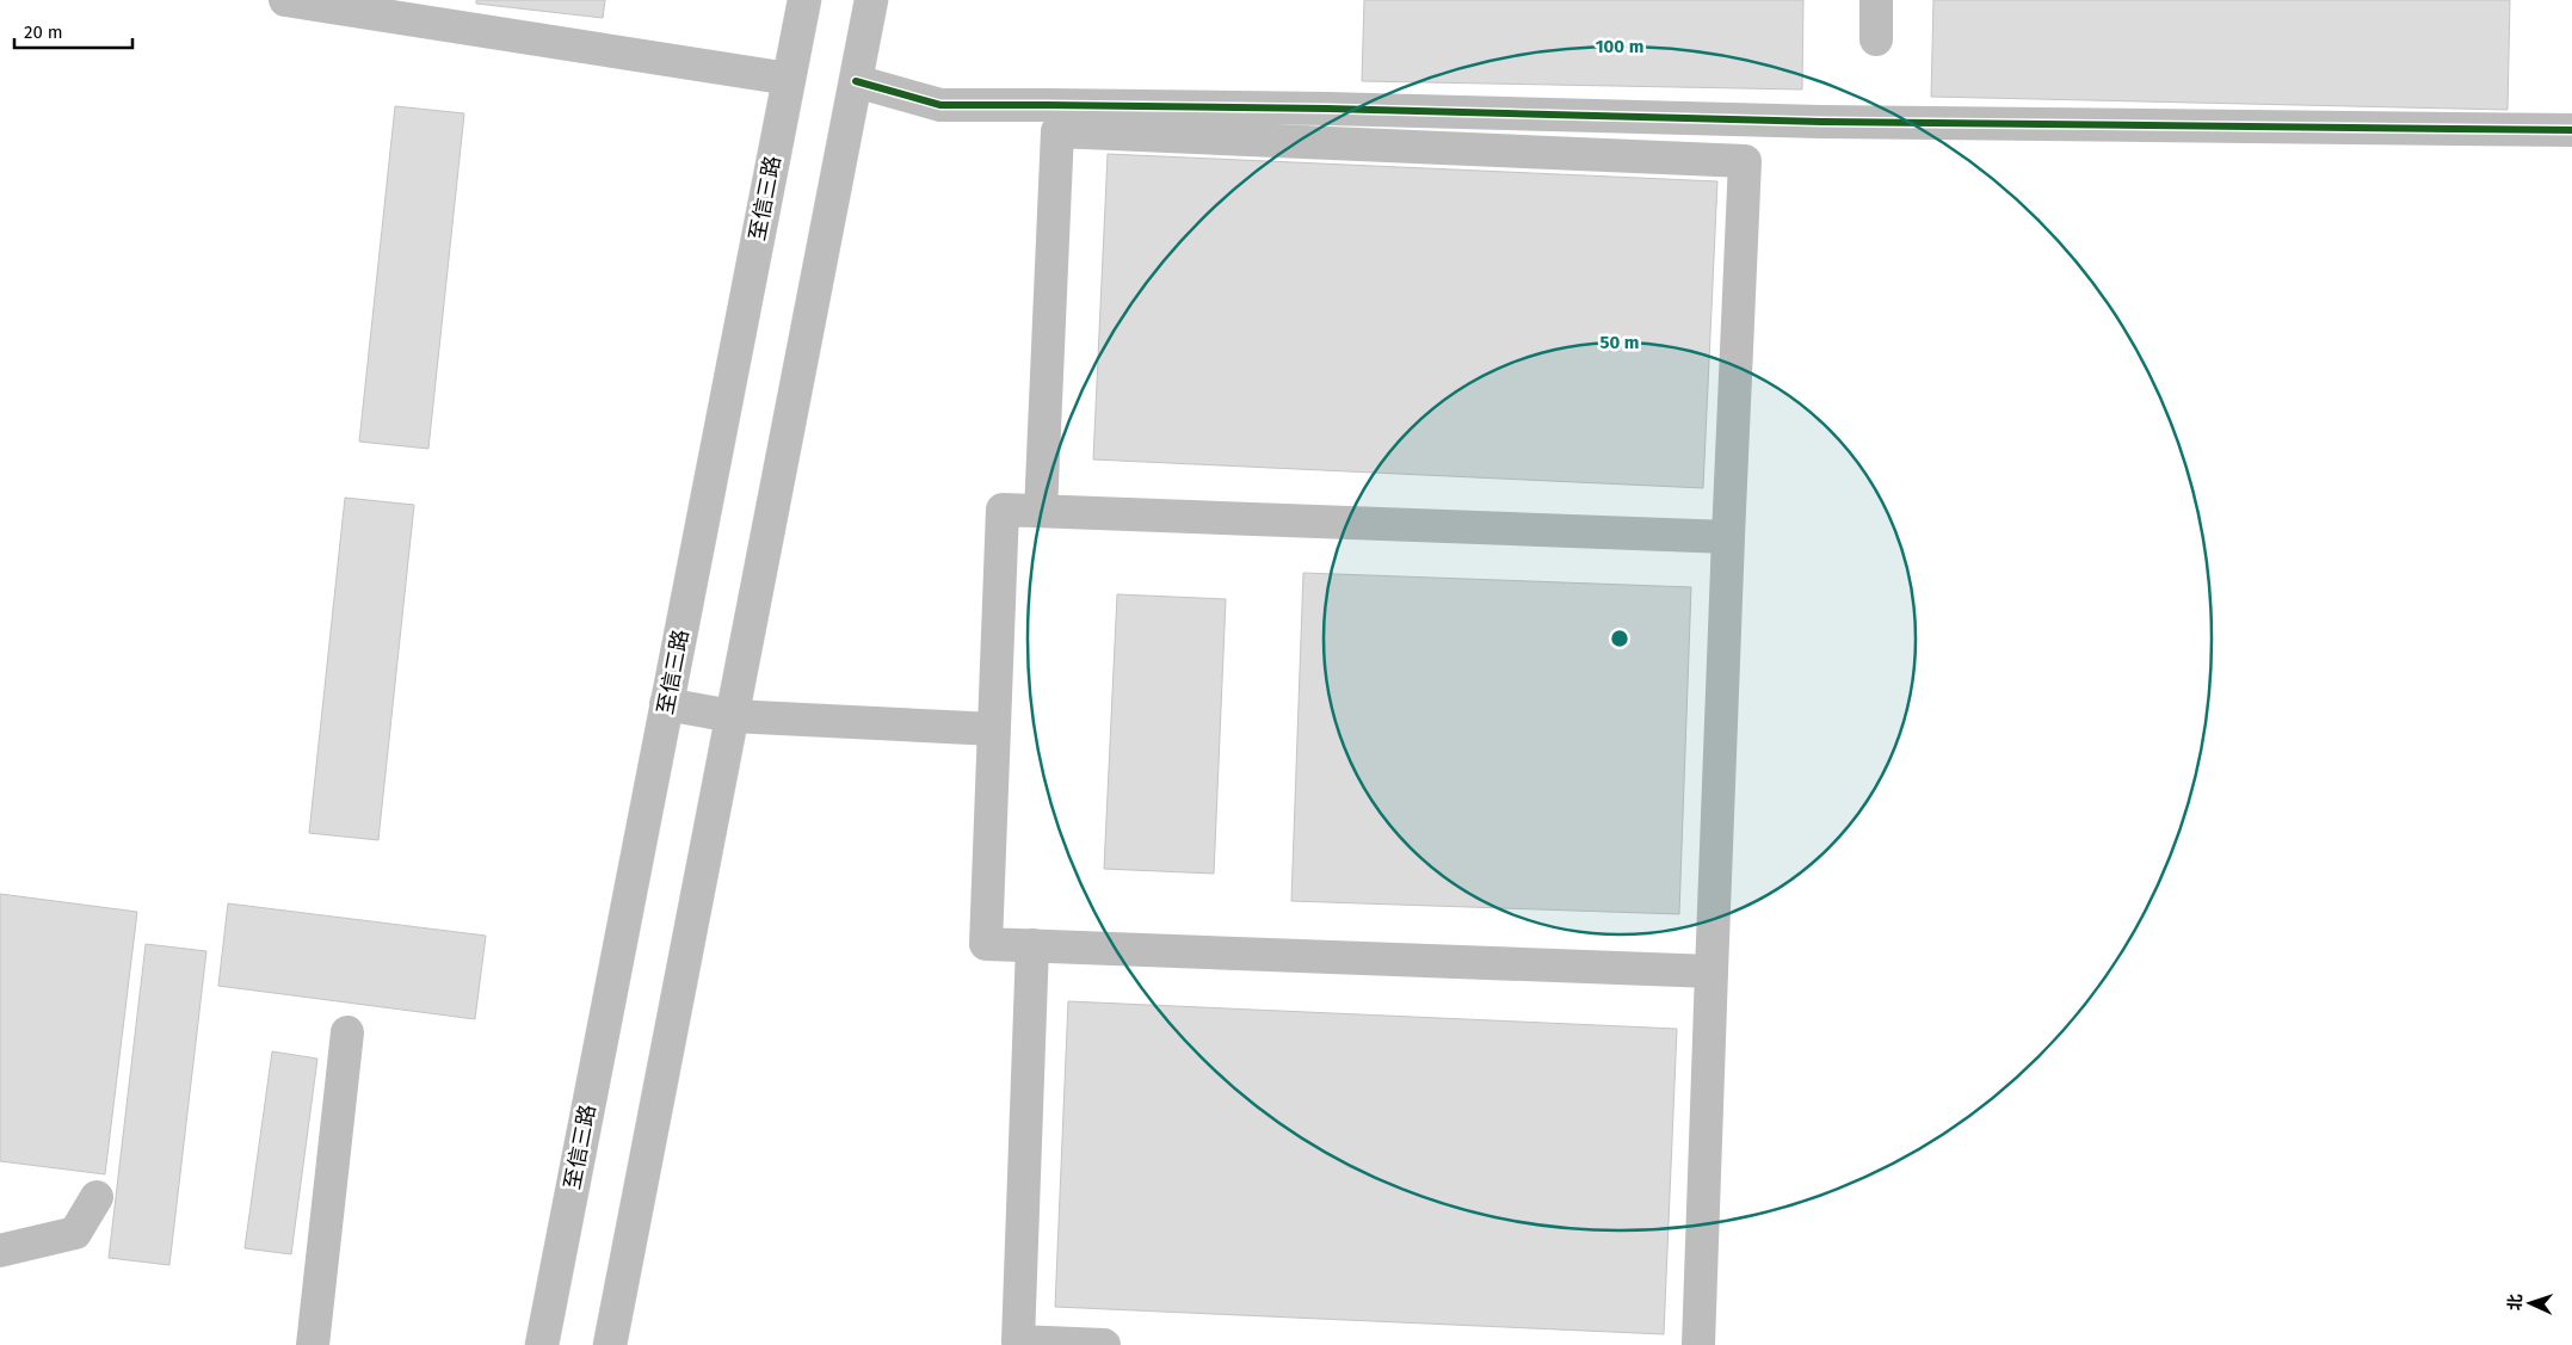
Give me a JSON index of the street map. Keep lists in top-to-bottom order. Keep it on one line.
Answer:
{"streets":{"main road":["至信三路"]},"scale_bar":"20 m","north":"left","rings":["100 m","50 m"]}
